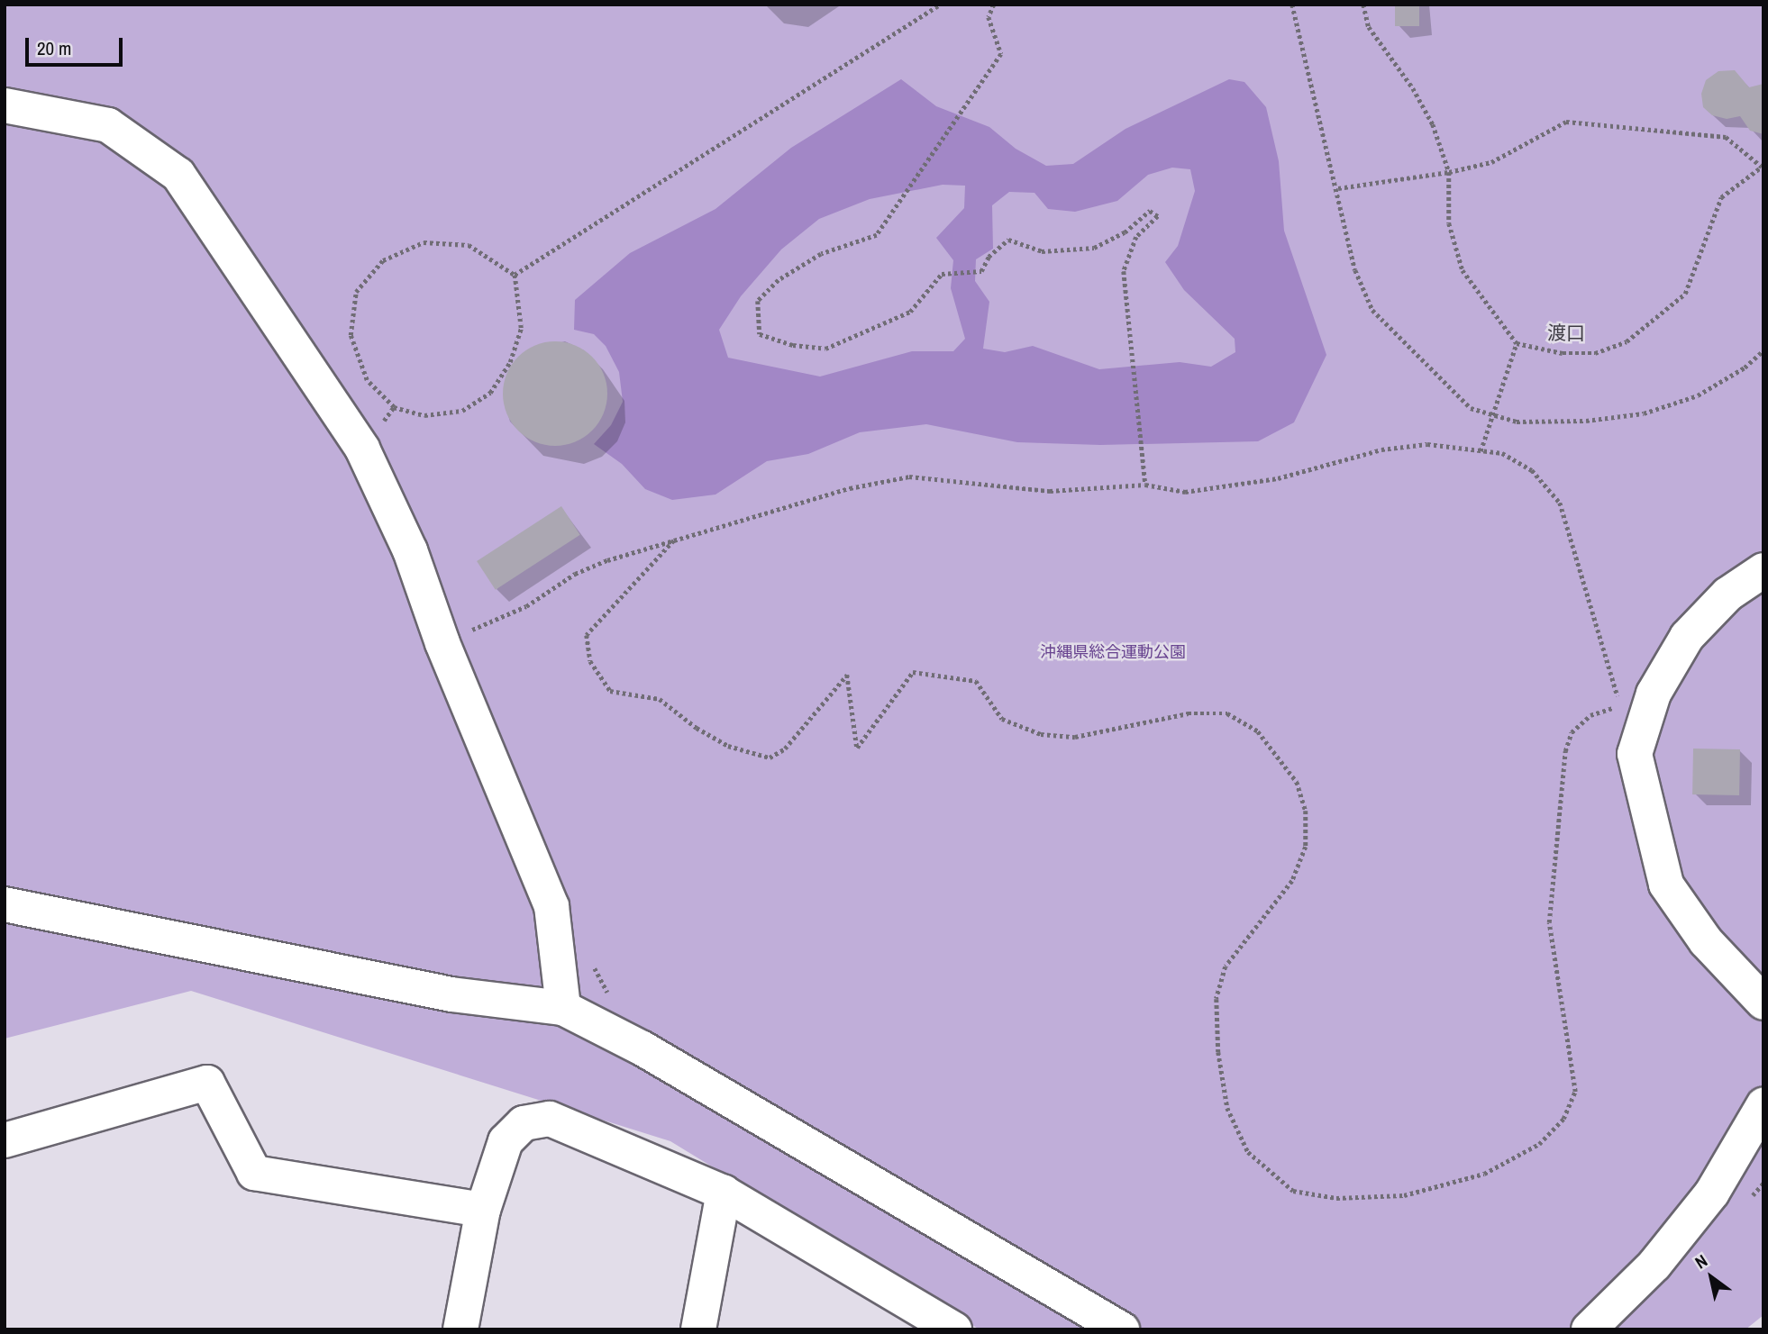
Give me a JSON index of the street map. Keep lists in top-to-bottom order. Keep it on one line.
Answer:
{"districts":["渡口"],"parks":["沖縄県総合運動公園"],"scale_bar":"20 m","north":"top left"}
